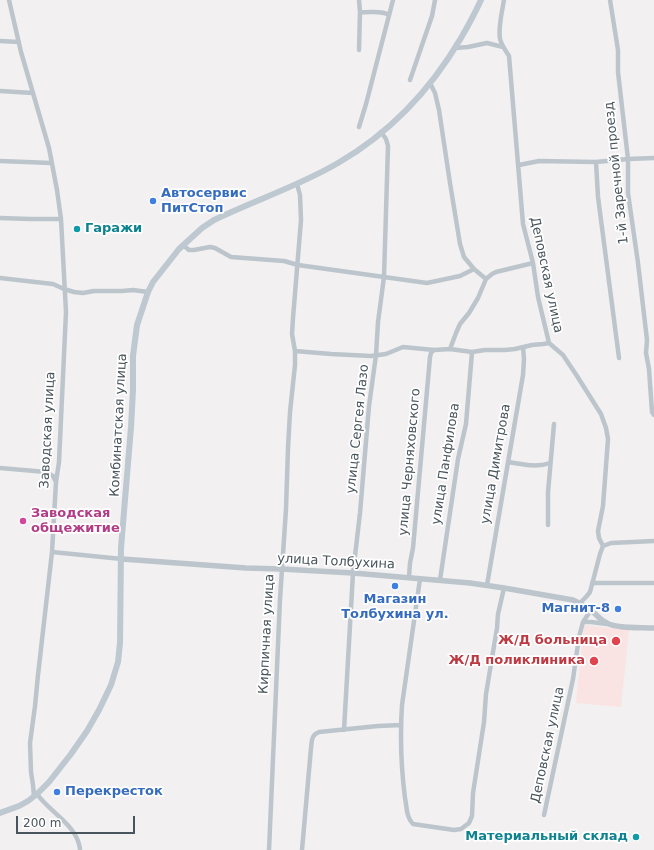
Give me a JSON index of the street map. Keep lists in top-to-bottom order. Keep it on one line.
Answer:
{"streets":{"main road":["Комбинатская улица"],"street":["1-й Заречной проезд","Деповская улица","улица Сергея Лазо","Заводская улица","улица Черняховского","улица Панфилова","улица Димитрова","улица Толбухина","Кирпичная улица"]},"crossings":[["Деповская улица","улица Толбухина"],["Комбинатская улица","улица Сергея Лазо"],["Комбинатская улица","Заводская улица"],["Комбинатская улица","улица Толбухина"],["улица Сергея Лазо","улица Толбухина"],["Заводская улица","улица Толбухина"],["улица Черняховского","улица Толбухина"],["улица Панфилова","улица Толбухина"],["улица Димитрова","улица Толбухина"],["улица Толбухина","Кирпичная улица"]],"places":["Автосервис ПитСтоп","Гаражи","Заводская общежитие","Магазин Толбухина ул.","Магнит-8","Ж/Д больница","Ж/Д поликлиника","Перекресток","Материальный склад"],"scale_bar":"200 m"}
